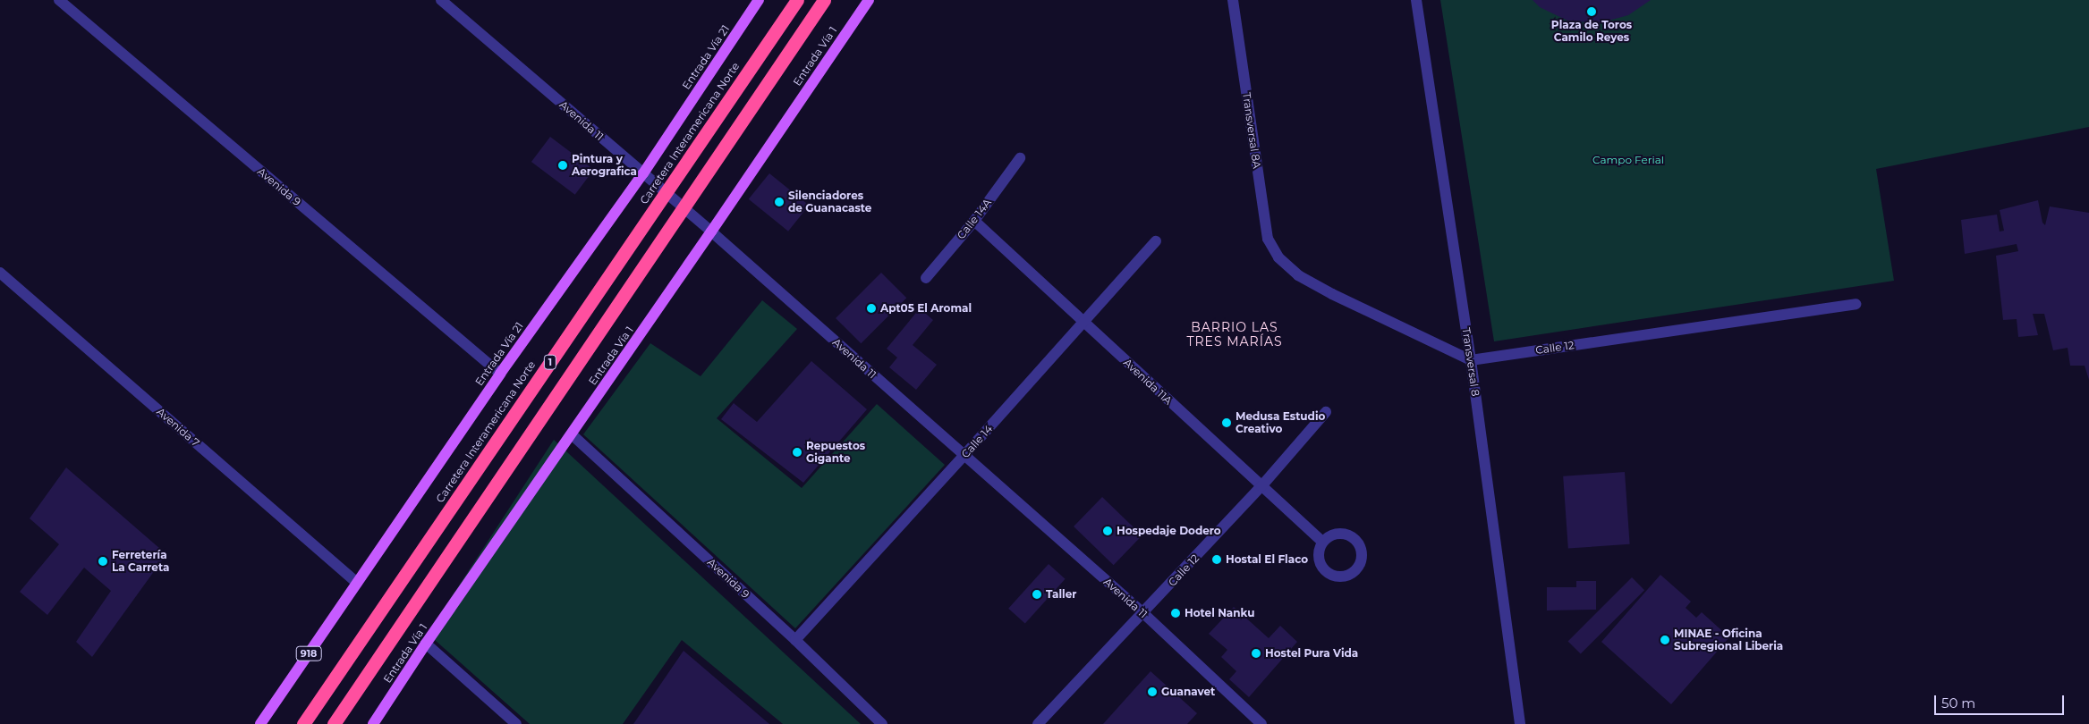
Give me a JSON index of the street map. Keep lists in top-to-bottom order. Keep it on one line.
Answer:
{"streets":{"highway":["Carretera Interamericana Norte","1"],"main road":["Entrada Vía 1","Entrada Vía 21","918"],"street":["Avenida 11","Transversal 8A","Avenida 9","Calle 14A","Calle 12","Transversal 8","Avenida 11A","Avenida 7","Calle 14"]},"crossings":[["Entrada Vía 1","Avenida 11"],["Entrada Vía 1","Avenida 9"],["Entrada Vía 21","Avenida 11"],["Entrada Vía 21","Avenida 9"],["Entrada Vía 21","Avenida 7"],["Avenida 11","Calle 12"],["Avenida 11","Calle 14"],["Transversal 8A","Calle 12"],["Transversal 8A","Transversal 8"],["Avenida 9","Calle 14"],["Calle 14A","Avenida 11A"],["Calle 12","Transversal 8"],["Calle 12","Avenida 11A"],["Avenida 11A","Calle 14"]],"districts":["BARRIO LAS TRES MARÍAS"],"parks":["Campo Ferial"],"places":["Plaza de Toros Camilo Reyes","Pintura y Aerografica","Silenciadores de Guanacaste","Apt05 El Aromal","Medusa Estudio Creativo","Repuestos Gigante","Hospedaje Dodero","Hostal El Flaco","Ferretería La Carreta","Taller","Hotel Nanku","MINAE - Oficina Subregional Liberia","Hostel Pura Vida","Guanavet"],"scale_bar":"50 m"}
